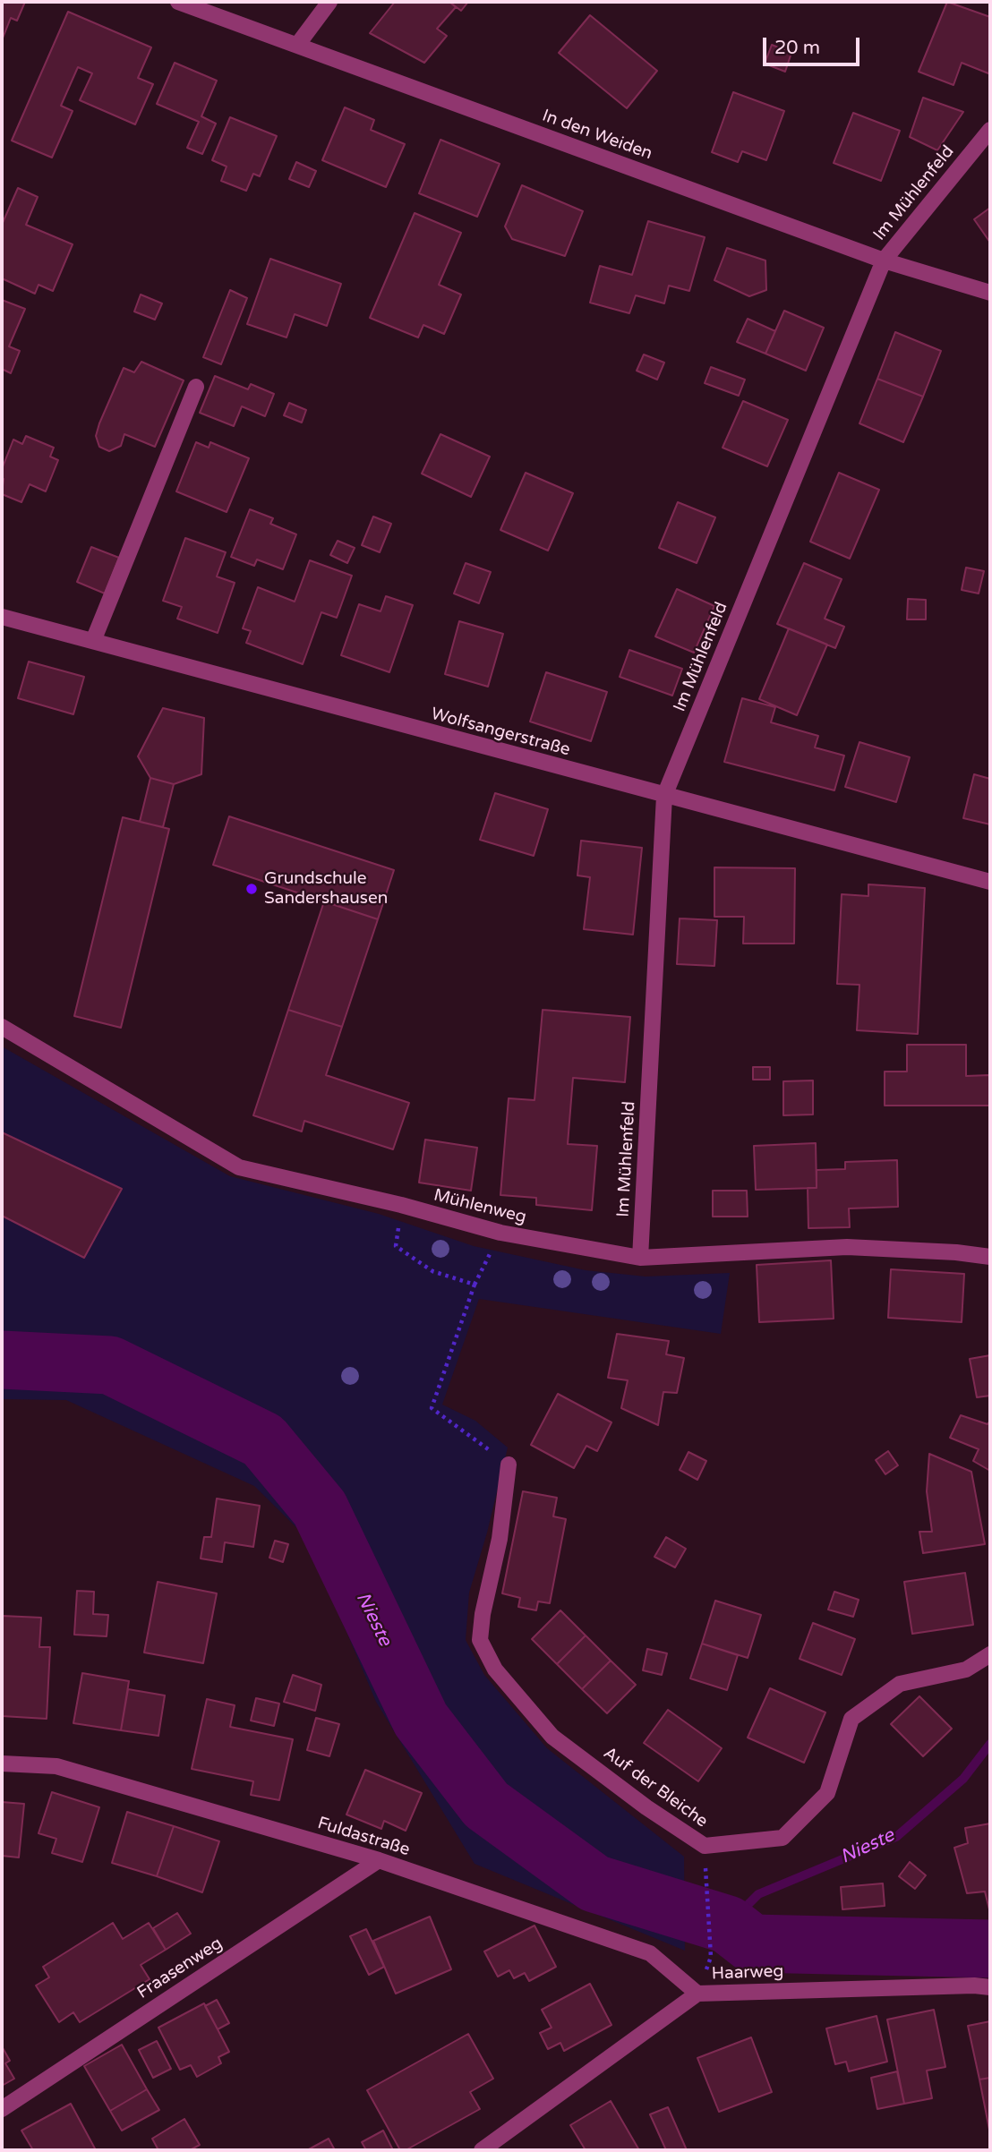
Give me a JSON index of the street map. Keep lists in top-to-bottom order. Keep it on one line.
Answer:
{"streets":{"street":["In den Weiden","Im Mühlenfeld","Wolfsangerstraße","Mühlenweg","Auf der Bleiche","Fuldastraße","Fraasenweg","Haarweg"]},"crossings":[["In den Weiden","Im Mühlenfeld"],["Im Mühlenfeld","Wolfsangerstraße"],["Im Mühlenfeld","Mühlenweg"],["Fuldastraße","Fraasenweg"],["Fuldastraße","Haarweg"]],"water":["Nieste"],"places":["Grundschule Sandershausen"],"scale_bar":"20 m"}
